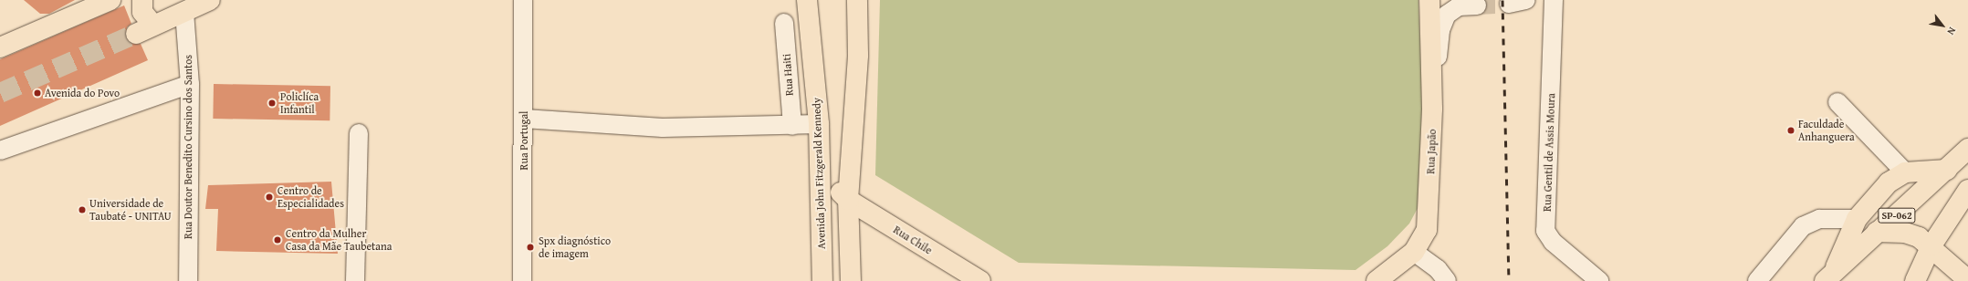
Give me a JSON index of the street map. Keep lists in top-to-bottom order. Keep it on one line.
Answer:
{"streets":{"main road":["Rua Japão","Avenida John Fitzgerald Kennedy","SP-062","Rua Chile"],"street":["Rua Haiti","Rua Portugal","Rua Doutor Benedito Cursino dos Santos","Rua Gentil de Assis Moura"]},"places":["Avenida do Povo","Policlíca Infantil","Faculdade Anhanguera","Centro de Especialidades","Universidade de Taubaté - UNITAU","Centro da Mulher Casa da Mãe Taubetana","Spx diagnóstico de imagem"],"north":"bottom right"}
